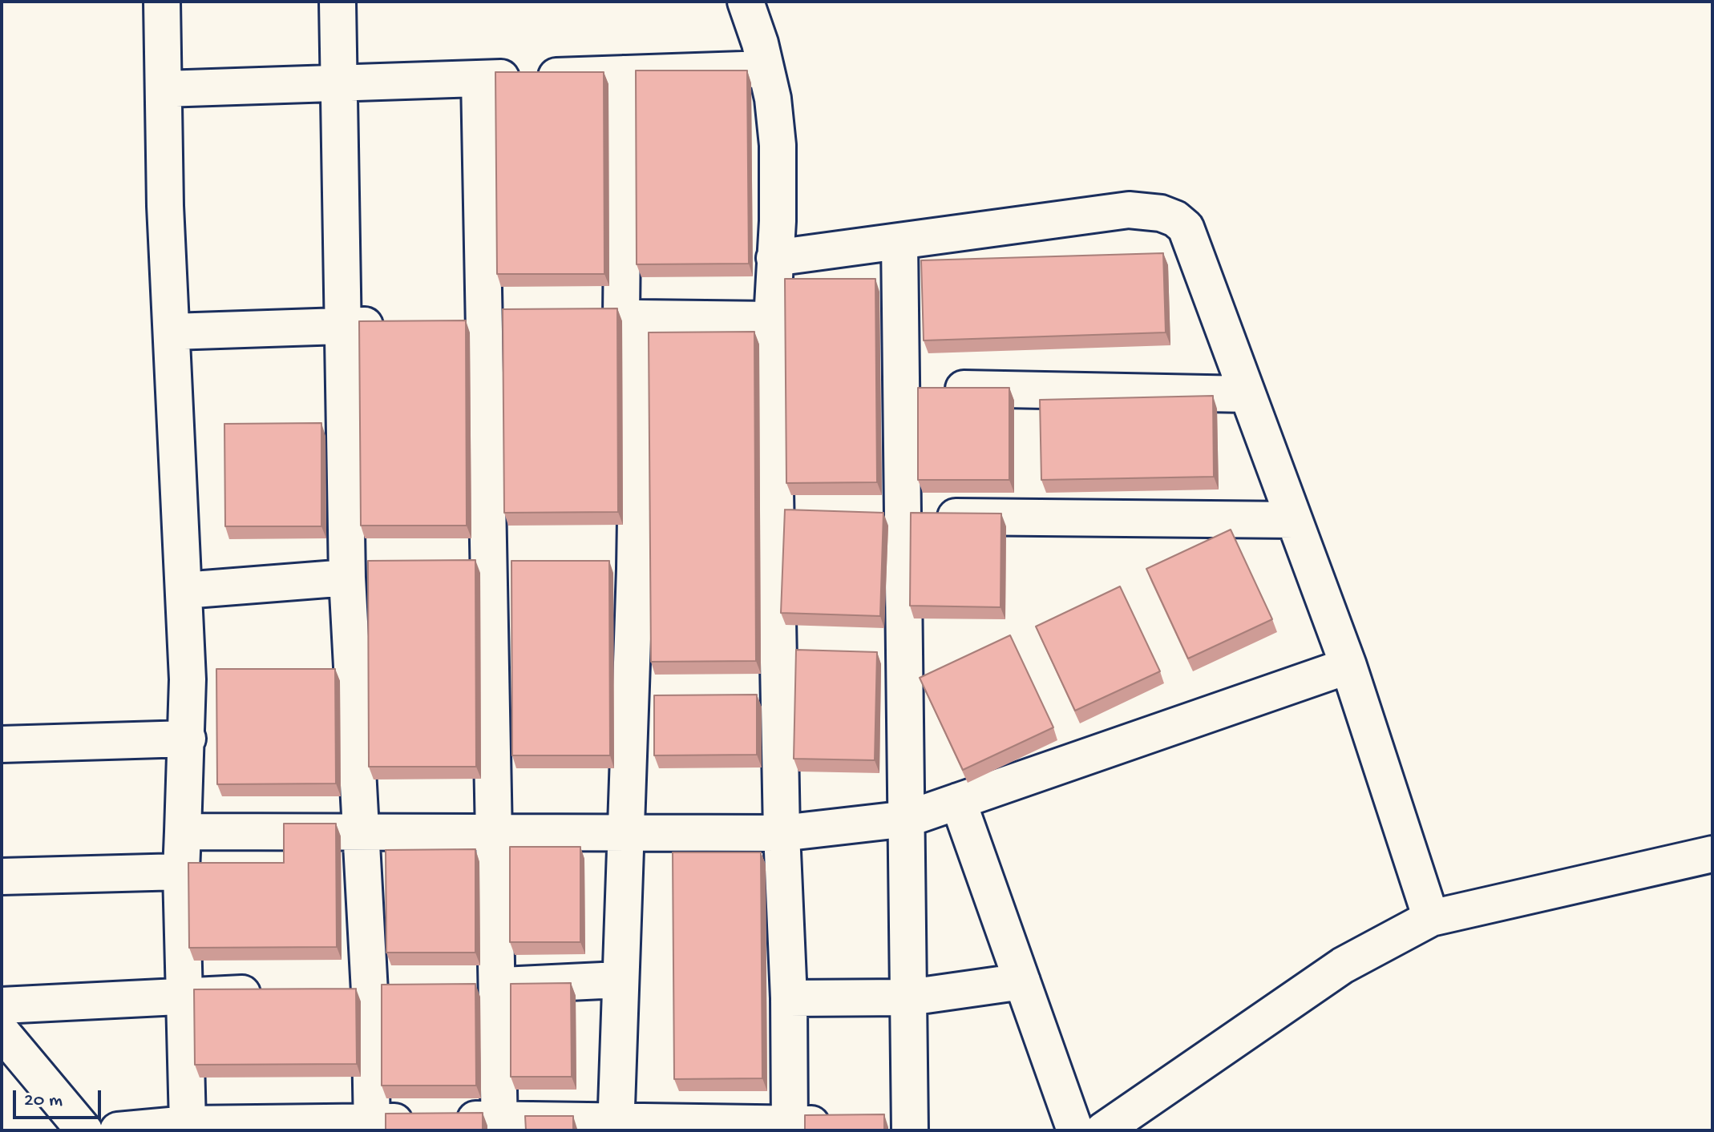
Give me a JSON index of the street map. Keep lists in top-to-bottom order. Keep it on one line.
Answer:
{"scale_bar":"20 m"}
